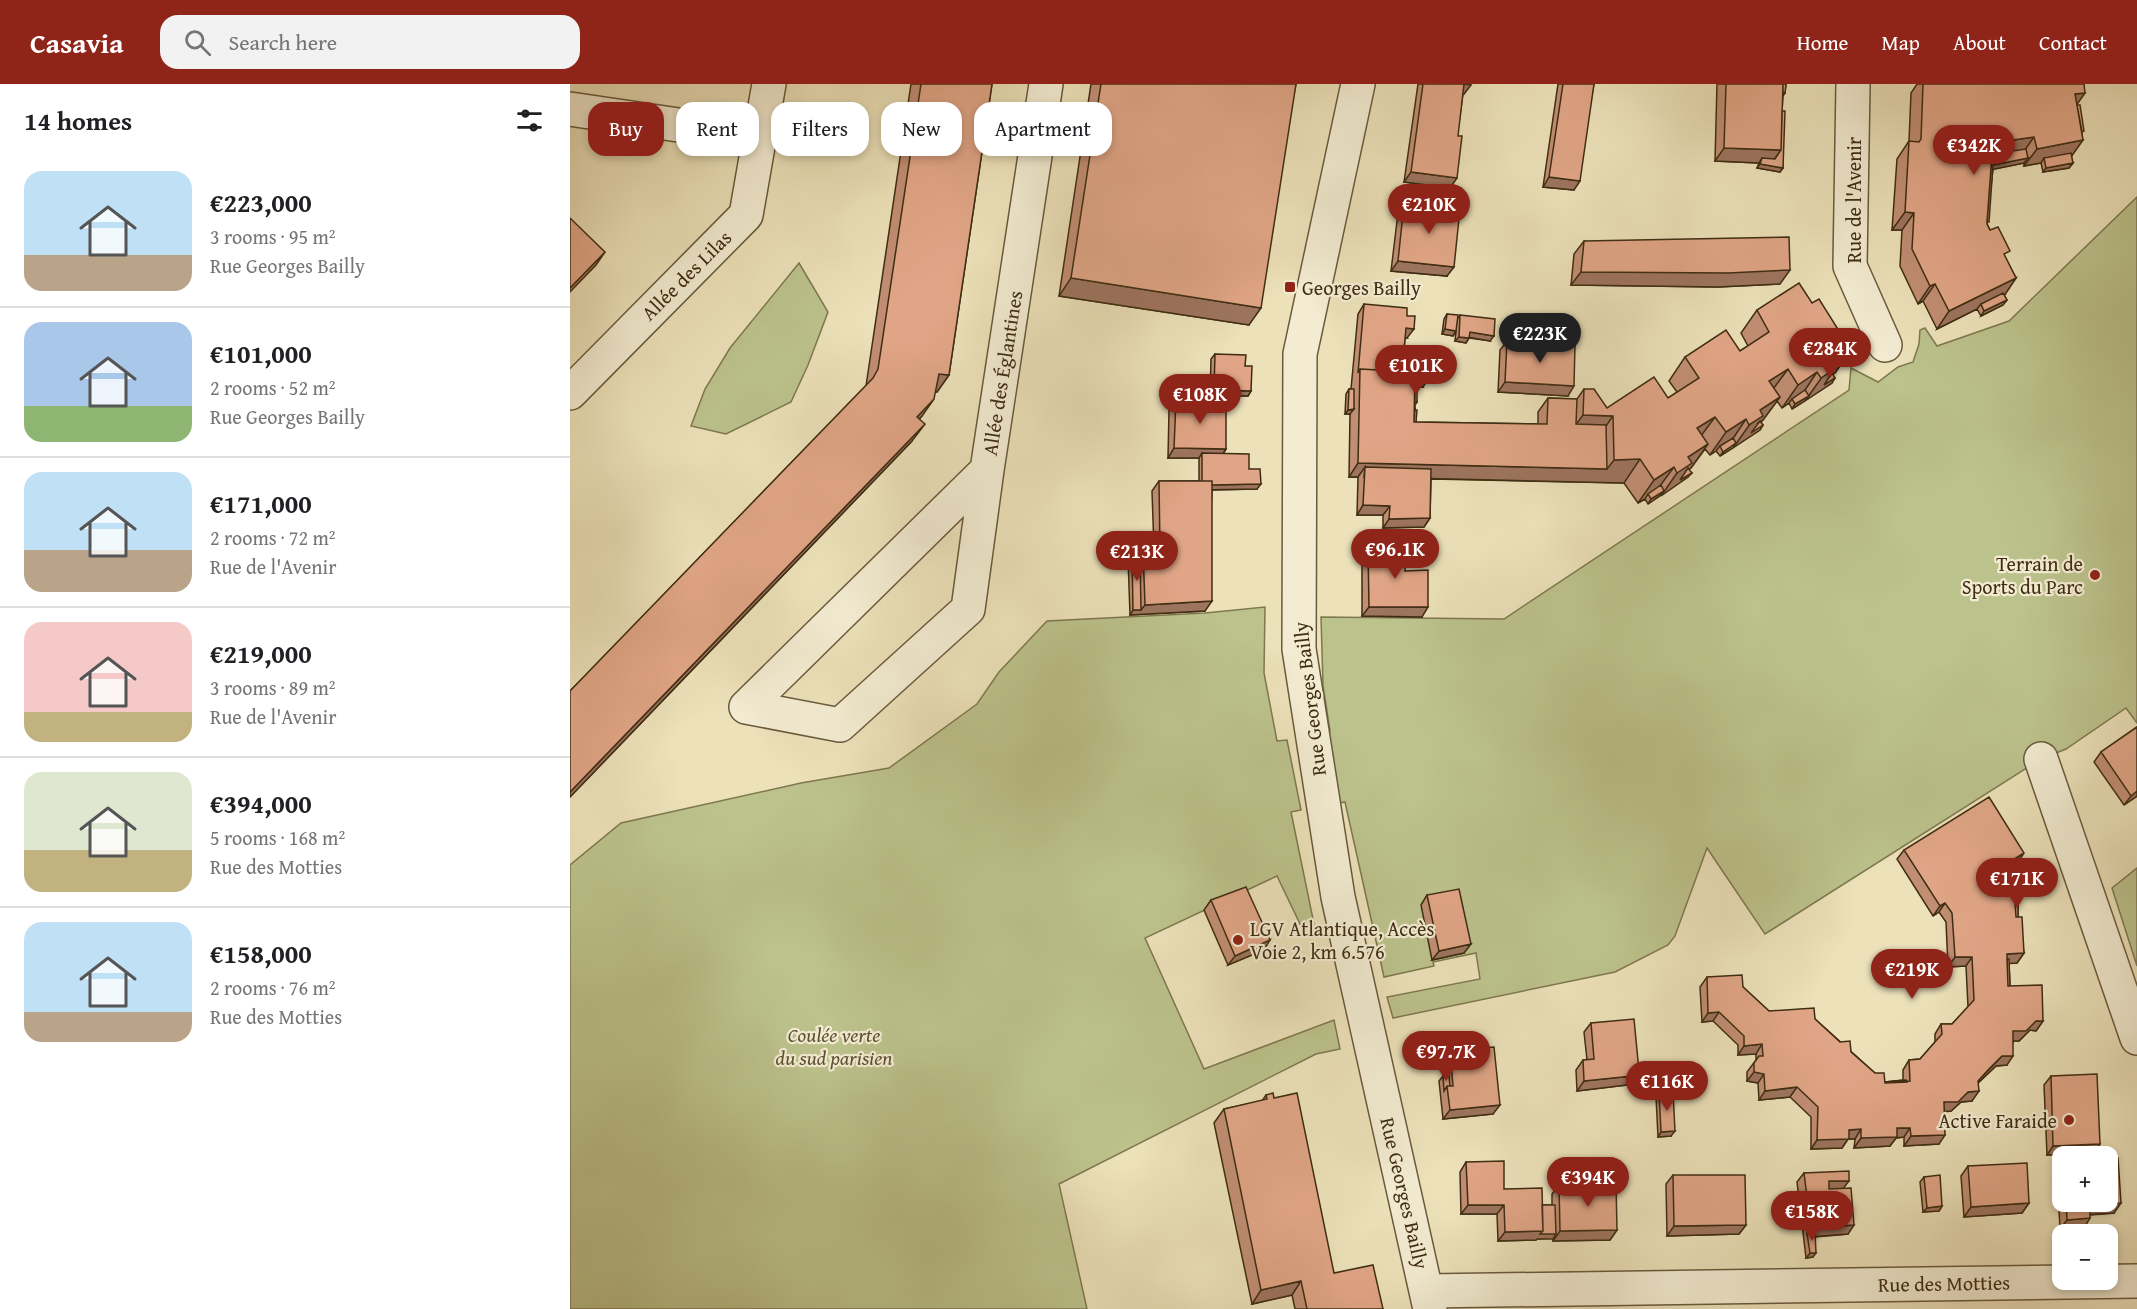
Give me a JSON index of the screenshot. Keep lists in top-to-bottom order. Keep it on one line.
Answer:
{"streets":{"street":["Rue de l'Avenir","Allée des Lilas","Allée des Églantines","Rue Georges Bailly","Rue des Motties"]},"crossings":[["Rue Georges Bailly","Rue des Motties"]],"parks":["Coulée verte du sud parisien"],"places":{"transit":["Georges Bailly"],"other":["Terrain de Sports du Parc","LGV Atlantique, Accès Voie 2, km 6.576","Active Faraide"]},"page":{"header":"Casavia","search":"Search here","nav":["Home","Map","About","Contact"],"heading":"14 homes","chip":["Buy","Rent","Filters","New","Apartment"],"price":["€342K","€210K","€223K","€284K","€101K","€108K","€96.1K","€213K","€171K","€219K","€97.7K","€116K","€394K","€158K"],"list":[{"name":"€223,000","note":"3 rooms · 95 m² · Rue Georges Bailly"},{"name":"€101,000","note":"2 rooms · 52 m² · Rue Georges Bailly"},{"name":"€171,000","note":"2 rooms · 72 m² · Rue de l'Avenir"},{"name":"€219,000","note":"3 rooms · 89 m² · Rue de l'Avenir"},{"name":"€394,000","note":"5 rooms · 168 m² · Rue des Motties"},{"name":"€158,000","note":"2 rooms · 76 m² · Rue des Motties"}],"map_buttons":["+","−"]}}
